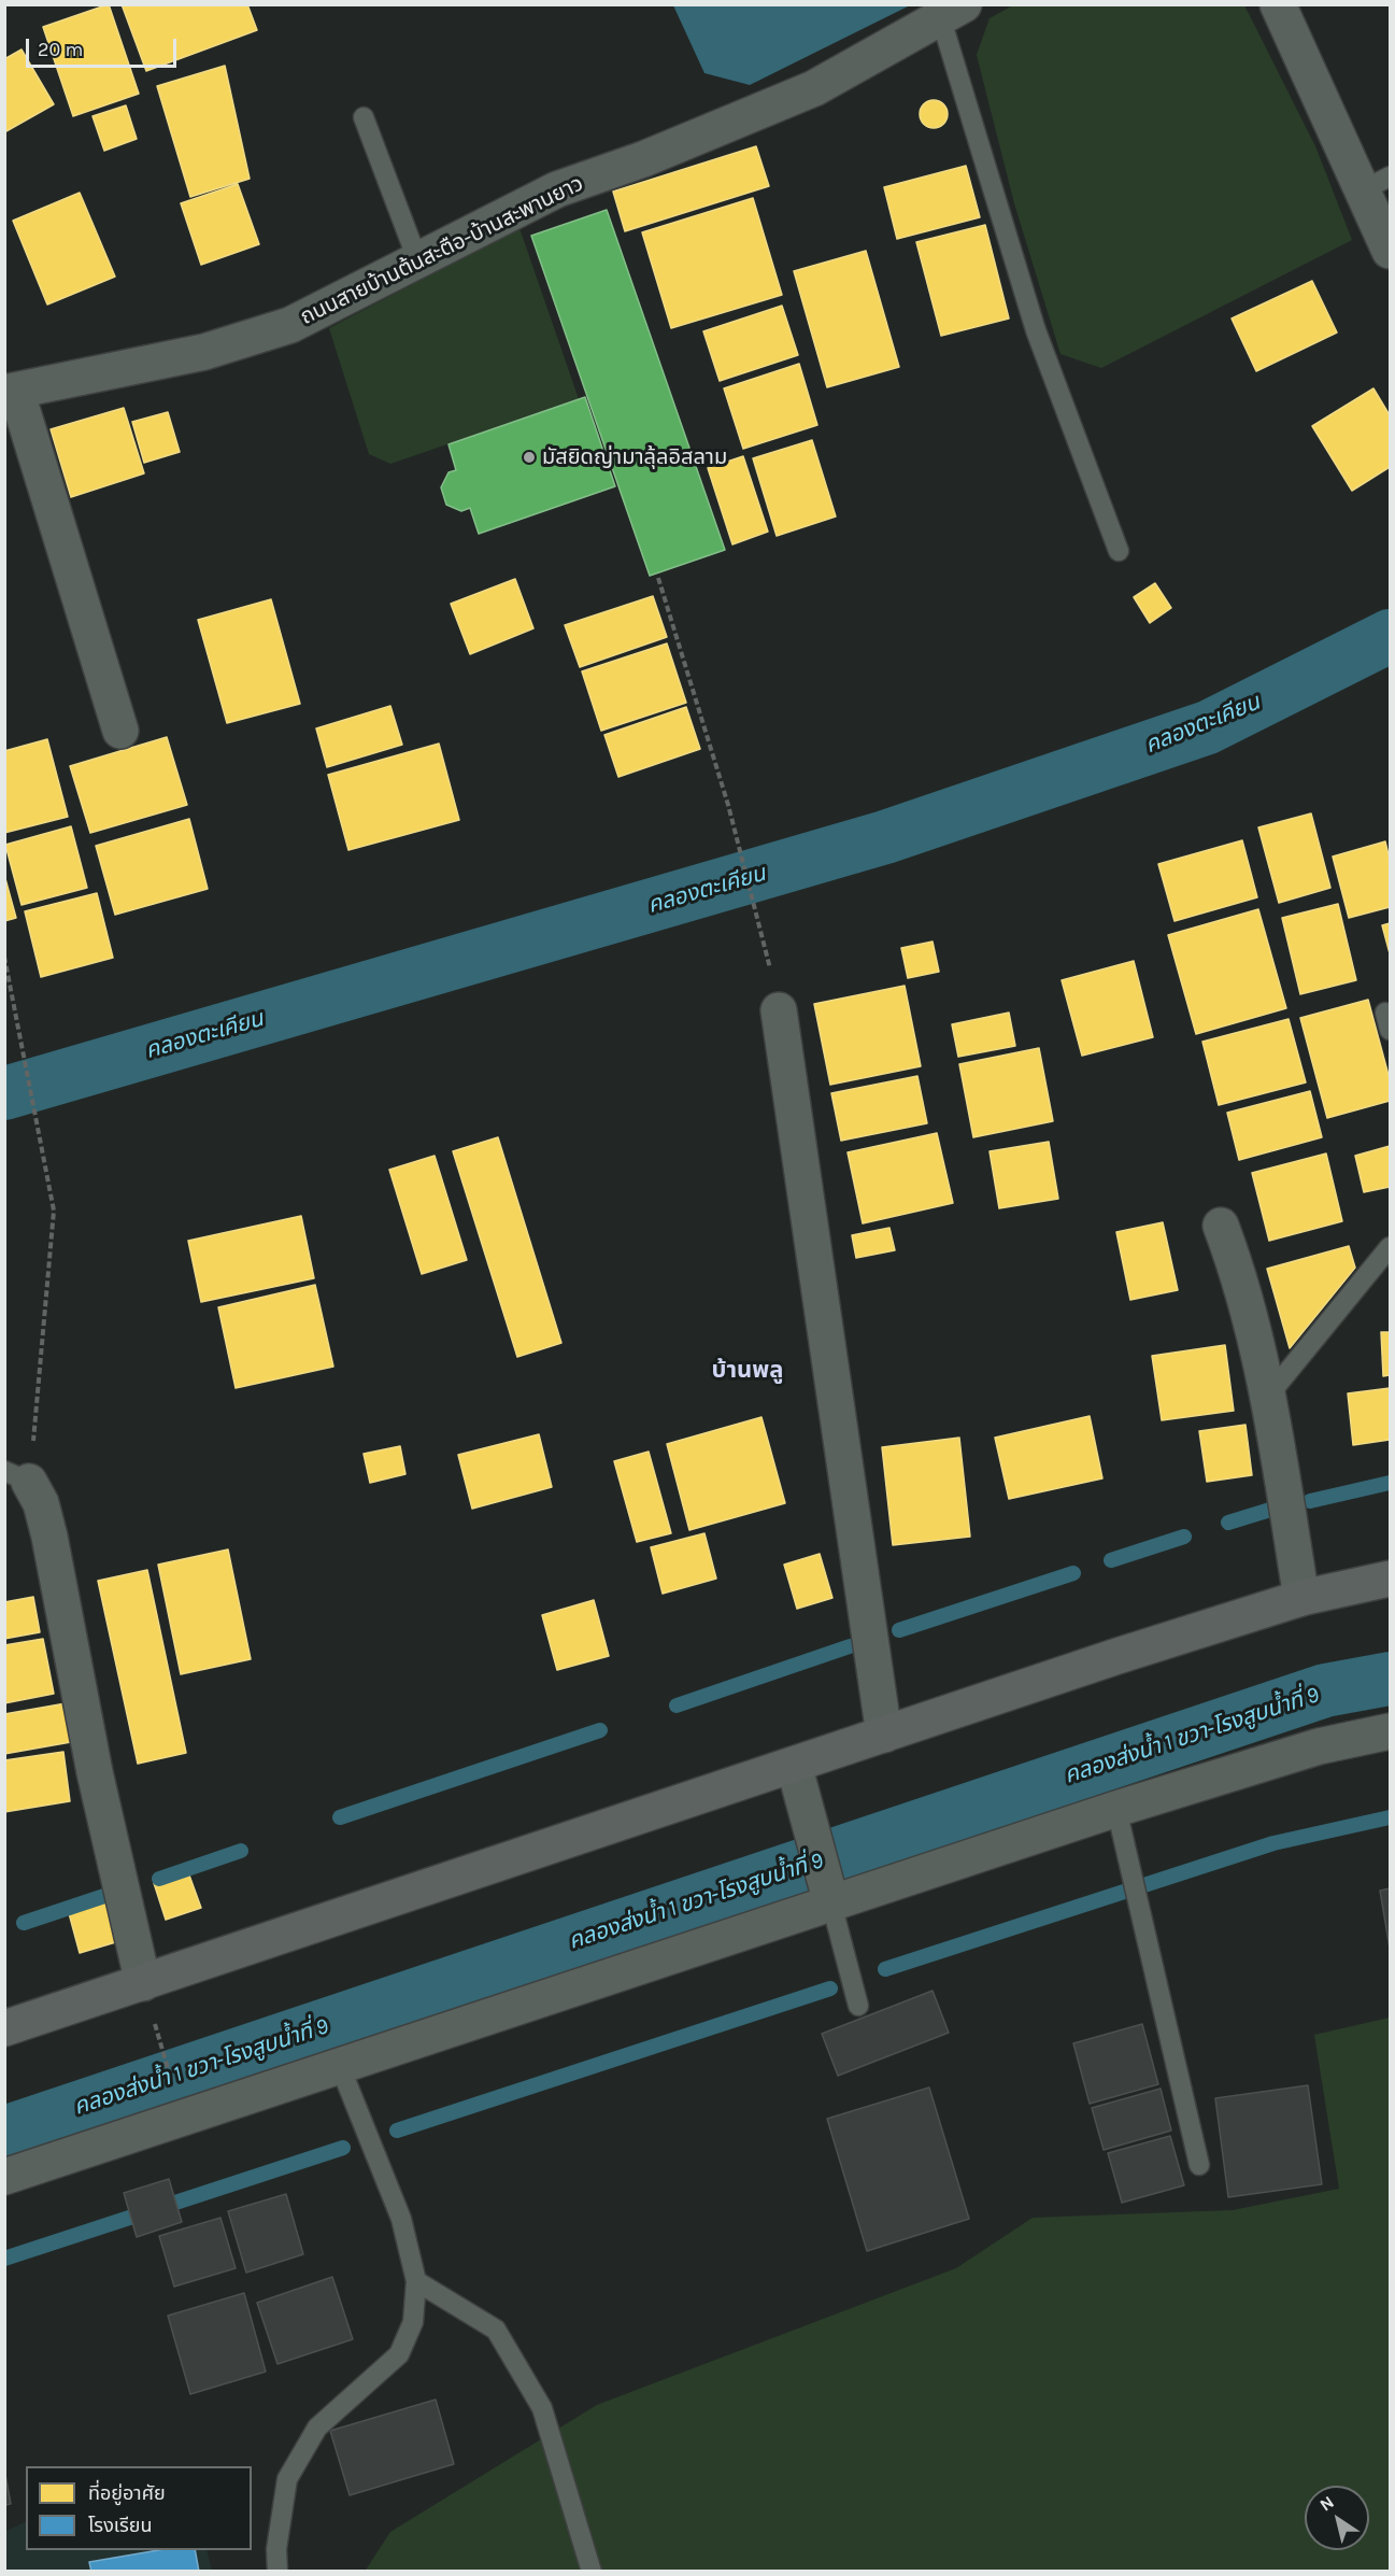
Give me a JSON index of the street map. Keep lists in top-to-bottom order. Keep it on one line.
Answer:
{"streets":{"street":["ถนนสายบ้านต้นสะตือ-บ้านสะพานยาว"]},"districts":["บ้านพลู"],"water":["คลองตะเคียน","คลองส่งน้ำ 1 ขวา-โรงสูบน้ำที่ 9"],"places":["มัสยิดญ่ามาลุ้ลอิสลาม"],"legend":["ที่อยู่อาศัย","โรงเรียน"],"scale_bar":"20 m","north":"top left"}
